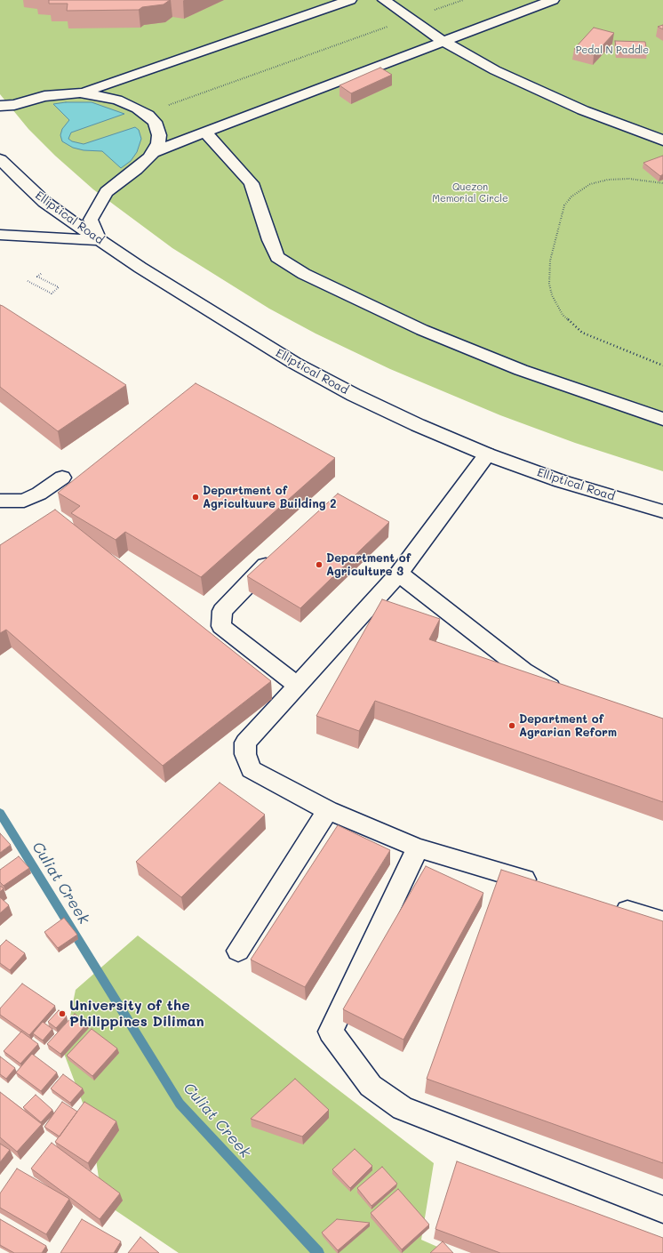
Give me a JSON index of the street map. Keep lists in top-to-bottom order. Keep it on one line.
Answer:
{"streets":{"main road":["Elliptical Road"]},"water":["Culiat Creek"],"parks":["Pedal N Paddle","Quezon Memorial Circle"],"places":["Department of Agricultuure Building 2","Department of Agriculture 3","Department of Agrarian Reform","University of the Philippines Diliman"]}
